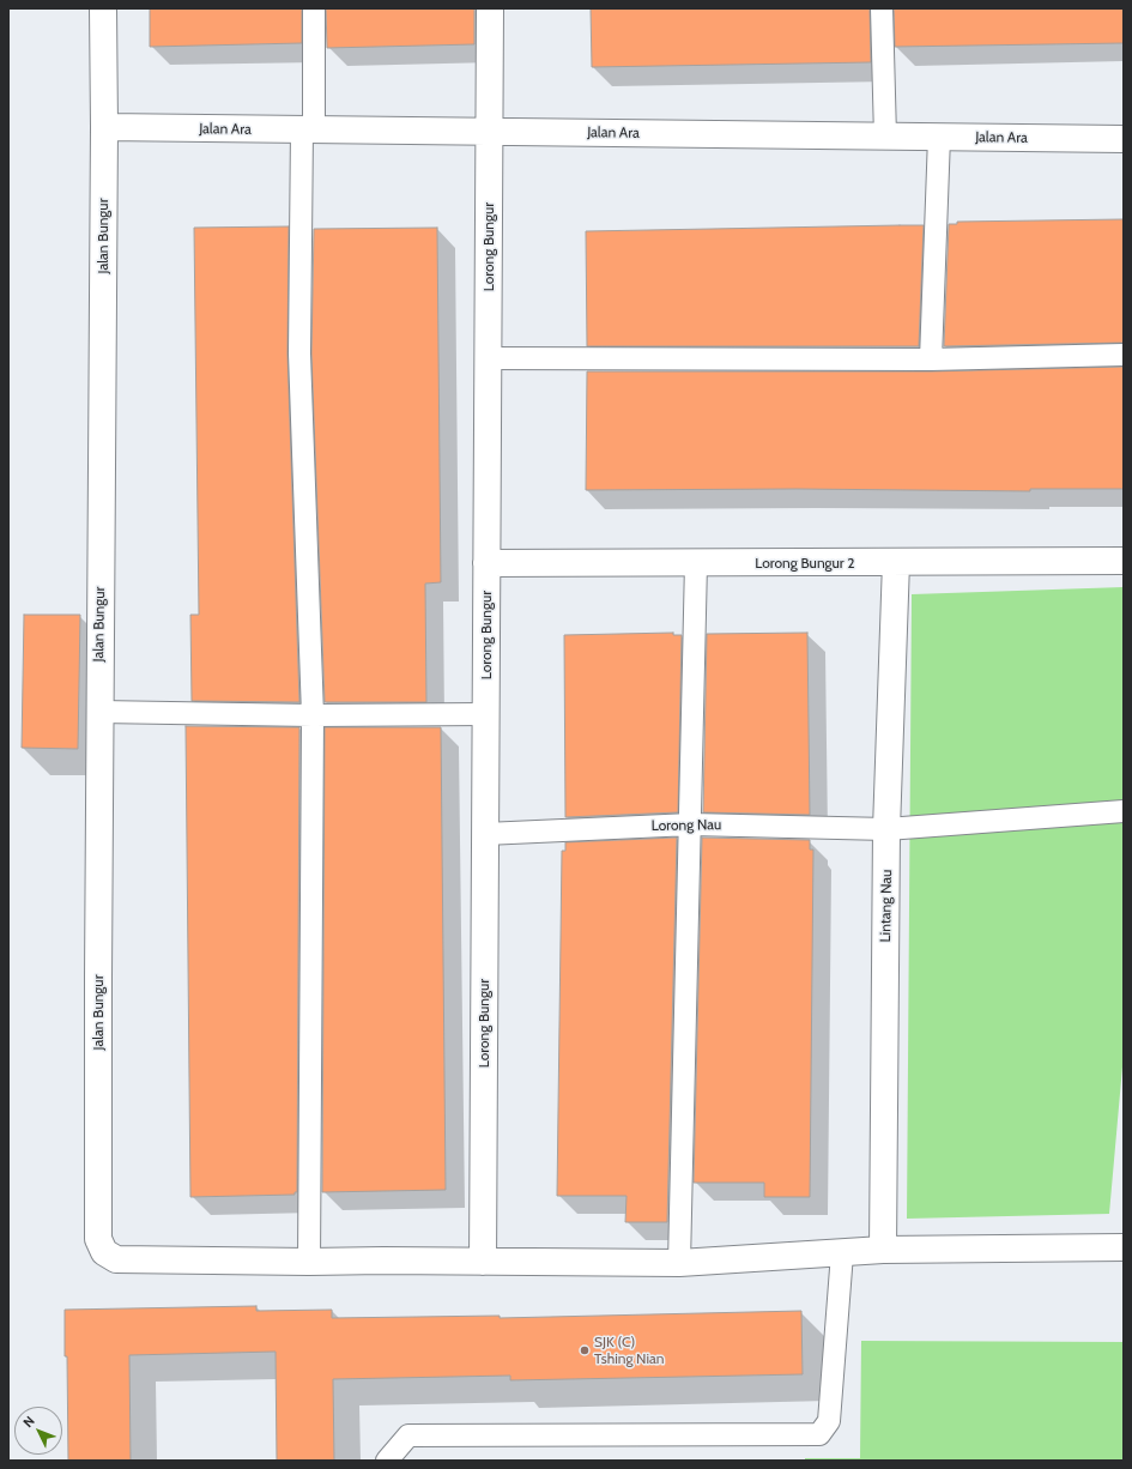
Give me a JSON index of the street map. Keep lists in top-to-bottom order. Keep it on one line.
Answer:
{"streets":{"street":["Jalan Ara","Jalan Bungur","Lorong Bungur","Lorong Bungur 2","Lintang Nau"],"lane":["Lorong Nau"]},"crossings":[["Jalan Ara","Jalan Bungur"],["Jalan Ara","Lorong Bungur"],["Lorong Bungur","Lorong Bungur 2"],["Lorong Bungur","Lorong Nau"],["Lorong Bungur 2","Lintang Nau"],["Lorong Nau","Lintang Nau"]],"places":["SJK (C) Tshing Nian"],"north":"top left"}
